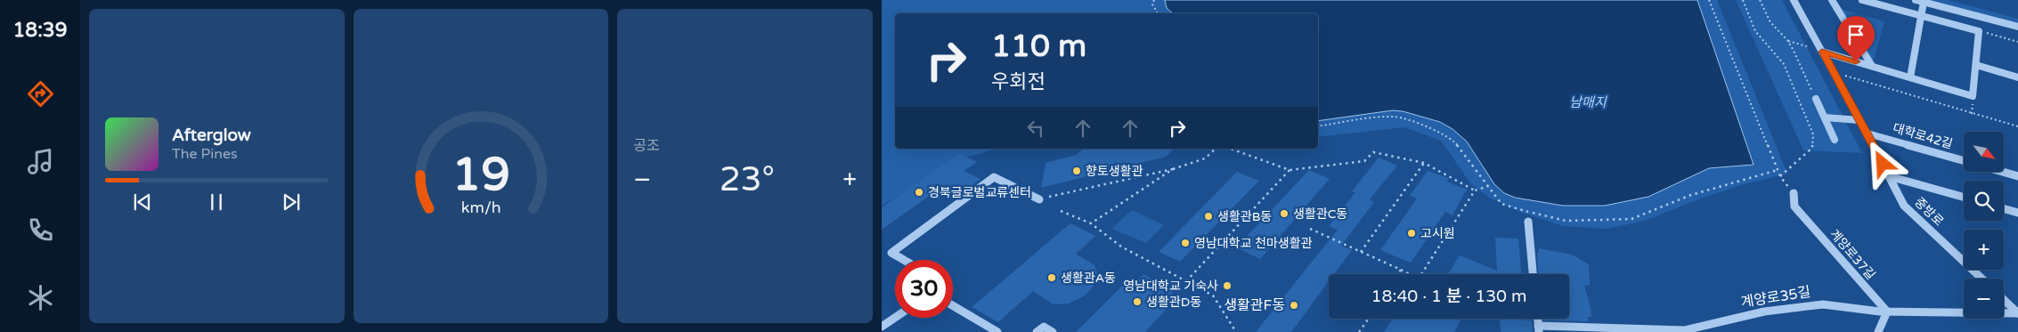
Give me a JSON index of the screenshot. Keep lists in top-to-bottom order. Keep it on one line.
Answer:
{"streets":{"street":["대학로42길","중방로","계양로37길","계양로35길"]},"crossings":[["대학로42길","중방로"],["계양로37길","계양로35길"]],"water":["남매지"],"places":["향토생활관","경북글로벌교류센터","생활관C동","생활관B동","고시원","영남대학교 천마생활관","생활관A동","영남대학교 기숙사","생활관D동","생활관F동"],"north":"bottom right","page":{"tabs":"18:39","tile":"공조","turn":["110 m","우회전"],"song":["Afterglow","The Pines"],"map_buttons":["+","−"],"heat":["−","23°","+"],"limit":"30","trip":"18:40 · 1 분 · 130 m","gauge":["19","km/h"]}}
